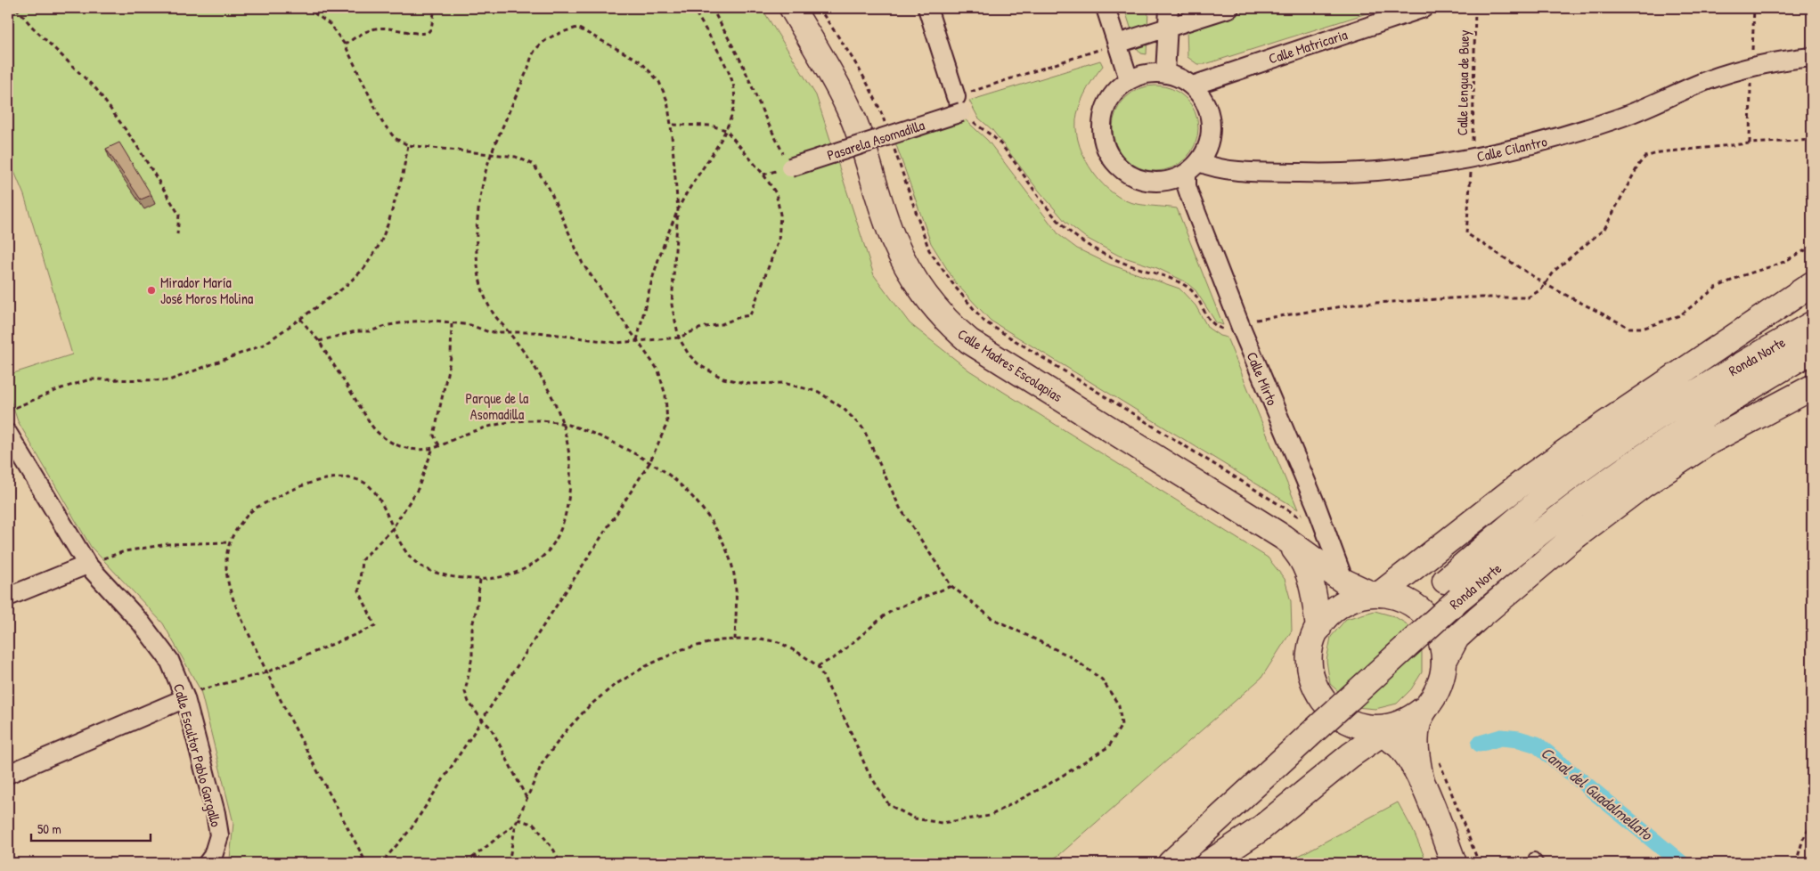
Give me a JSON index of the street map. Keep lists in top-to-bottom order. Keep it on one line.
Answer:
{"streets":{"main road":["Ronda Norte","Calle Madres Escolapias"],"street":["Calle Matricaria","Pasarela Asomadilla","Calle Cilantro","Calle Mirto","Calle Escultor Pablo Gargallo"],"path":["Calle Lengua de Buey"]},"crossings":[["Calle Matricaria","Calle Cilantro"],["Calle Matricaria","Calle Mirto"],["Calle Lengua de Buey","Calle Cilantro"],["Calle Cilantro","Calle Mirto"],["Calle Madres Escolapias","Calle Mirto"]],"water":["Canal del Guadalmellato"],"parks":["Parque de la Asomadilla"],"places":["Mirador María José Moros Molina"],"scale_bar":"50 m"}
